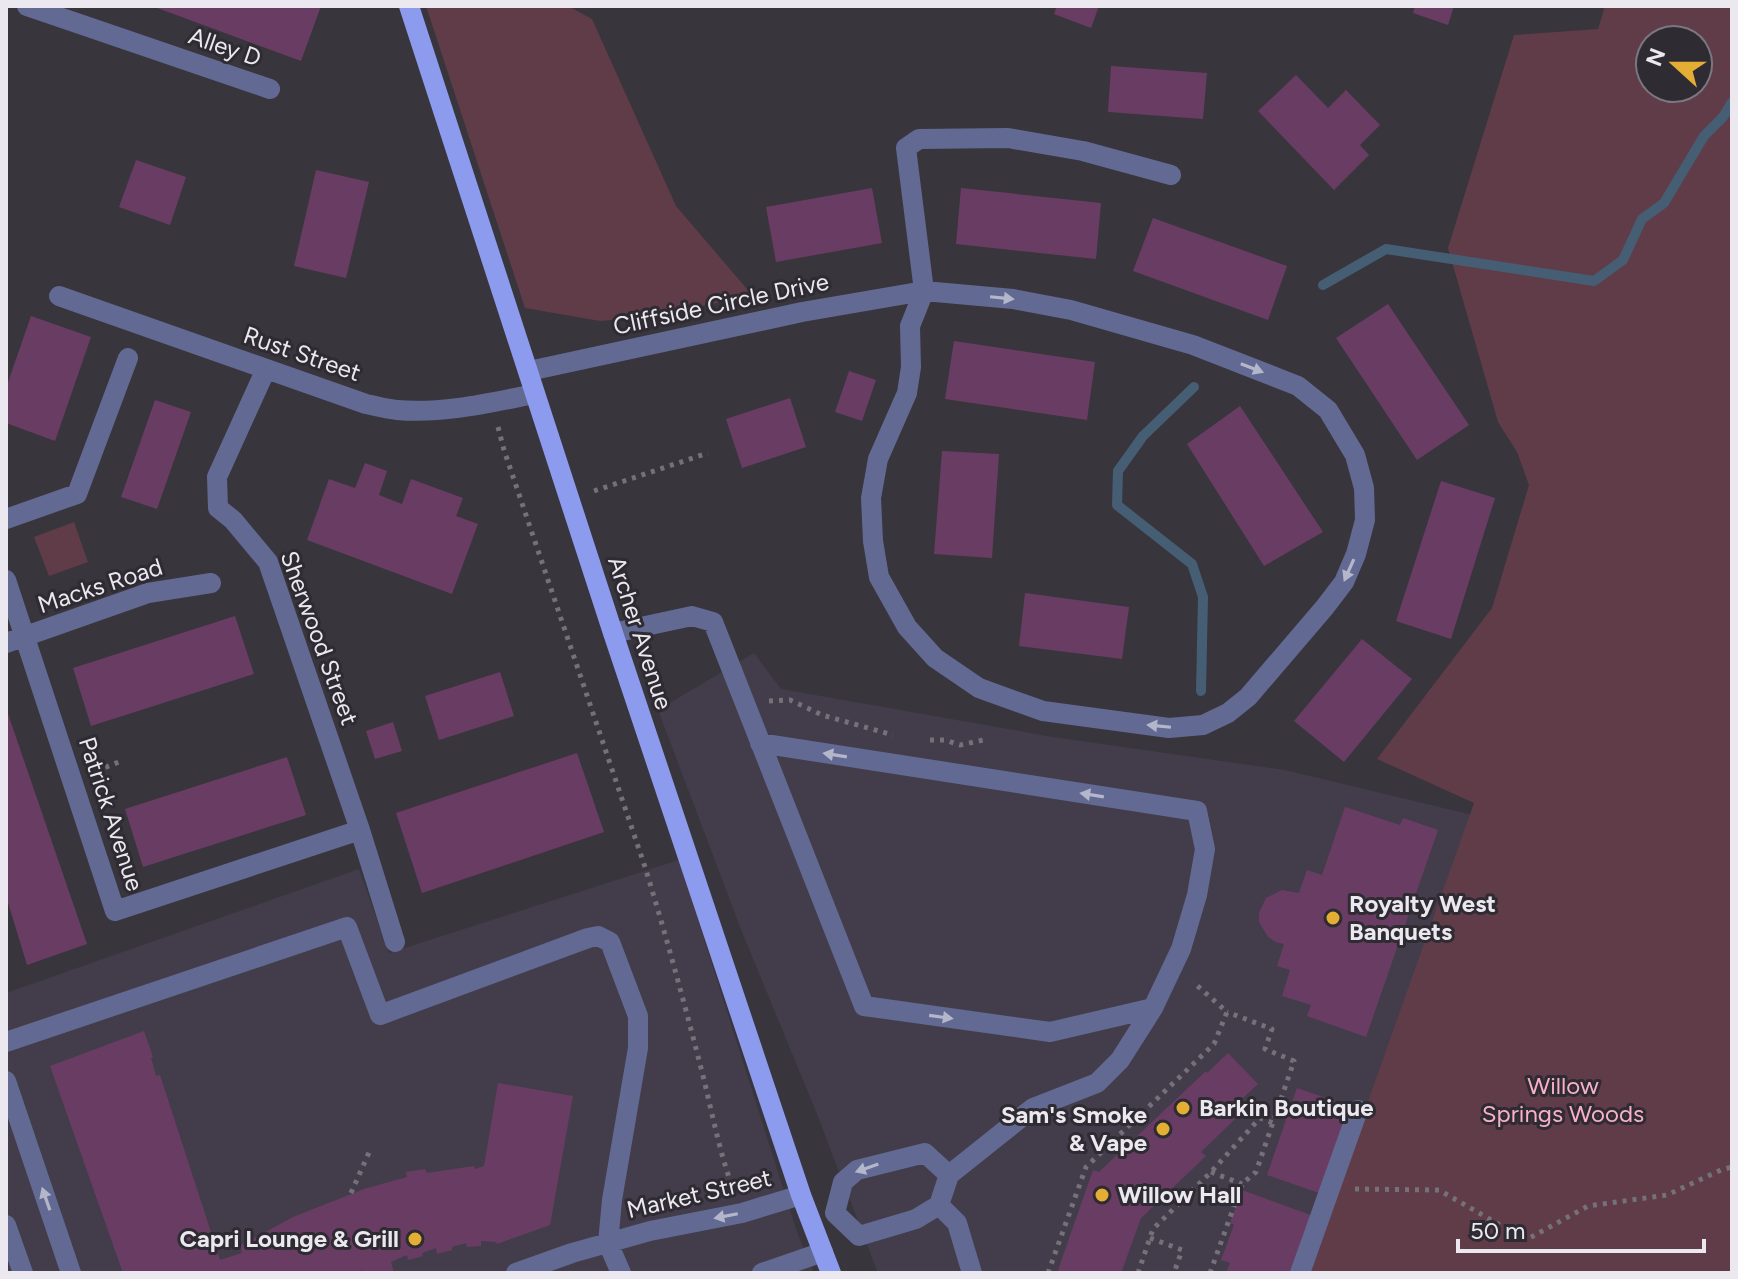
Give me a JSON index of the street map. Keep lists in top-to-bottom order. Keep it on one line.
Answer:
{"streets":{"main road":["Archer Avenue"],"street":["Alley D","Cliffside Circle Drive","Rust Street","Macks Road","Sherwood Street","Patrick Avenue","Market Street"]},"crossings":[["Cliffside Circle Drive","Archer Avenue"],["Rust Street","Archer Avenue"],["Rust Street","Sherwood Street"],["Macks Road","Patrick Avenue"],["Archer Avenue","Market Street"],["Sherwood Street","Patrick Avenue"]],"parks":["Willow Springs Woods"],"places":["Royalty West Banquets","Barkin Boutique","Sam's Smoke & Vape","Willow Hall","Capri Lounge & Grill"],"scale_bar":"50 m","north":"left"}
